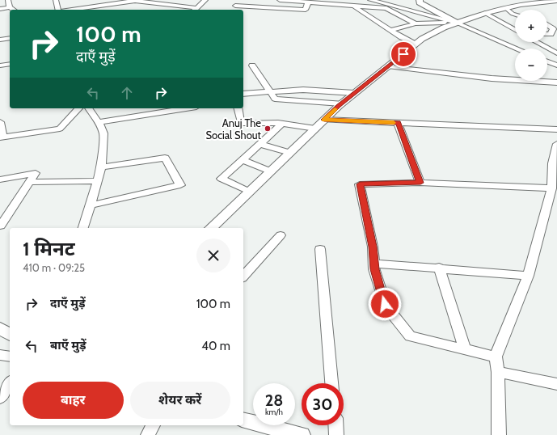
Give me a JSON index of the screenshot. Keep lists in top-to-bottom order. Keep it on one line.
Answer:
{"places":["Anuj The Social Shout"],"page":{"map_buttons":["+","−"],"turn":["100 m","दाएँ मुड़ें"],"heading":["1 मिनट","410 m · 09:25"],"list":[{"name":"दाएँ मुड़ें","value":"100 m"},{"name":"बाएँ मुड़ें","value":"40 m"}],"buttons":["बाहर","शेयर करें"],"speed":"28 km/h","limit":"30"}}
